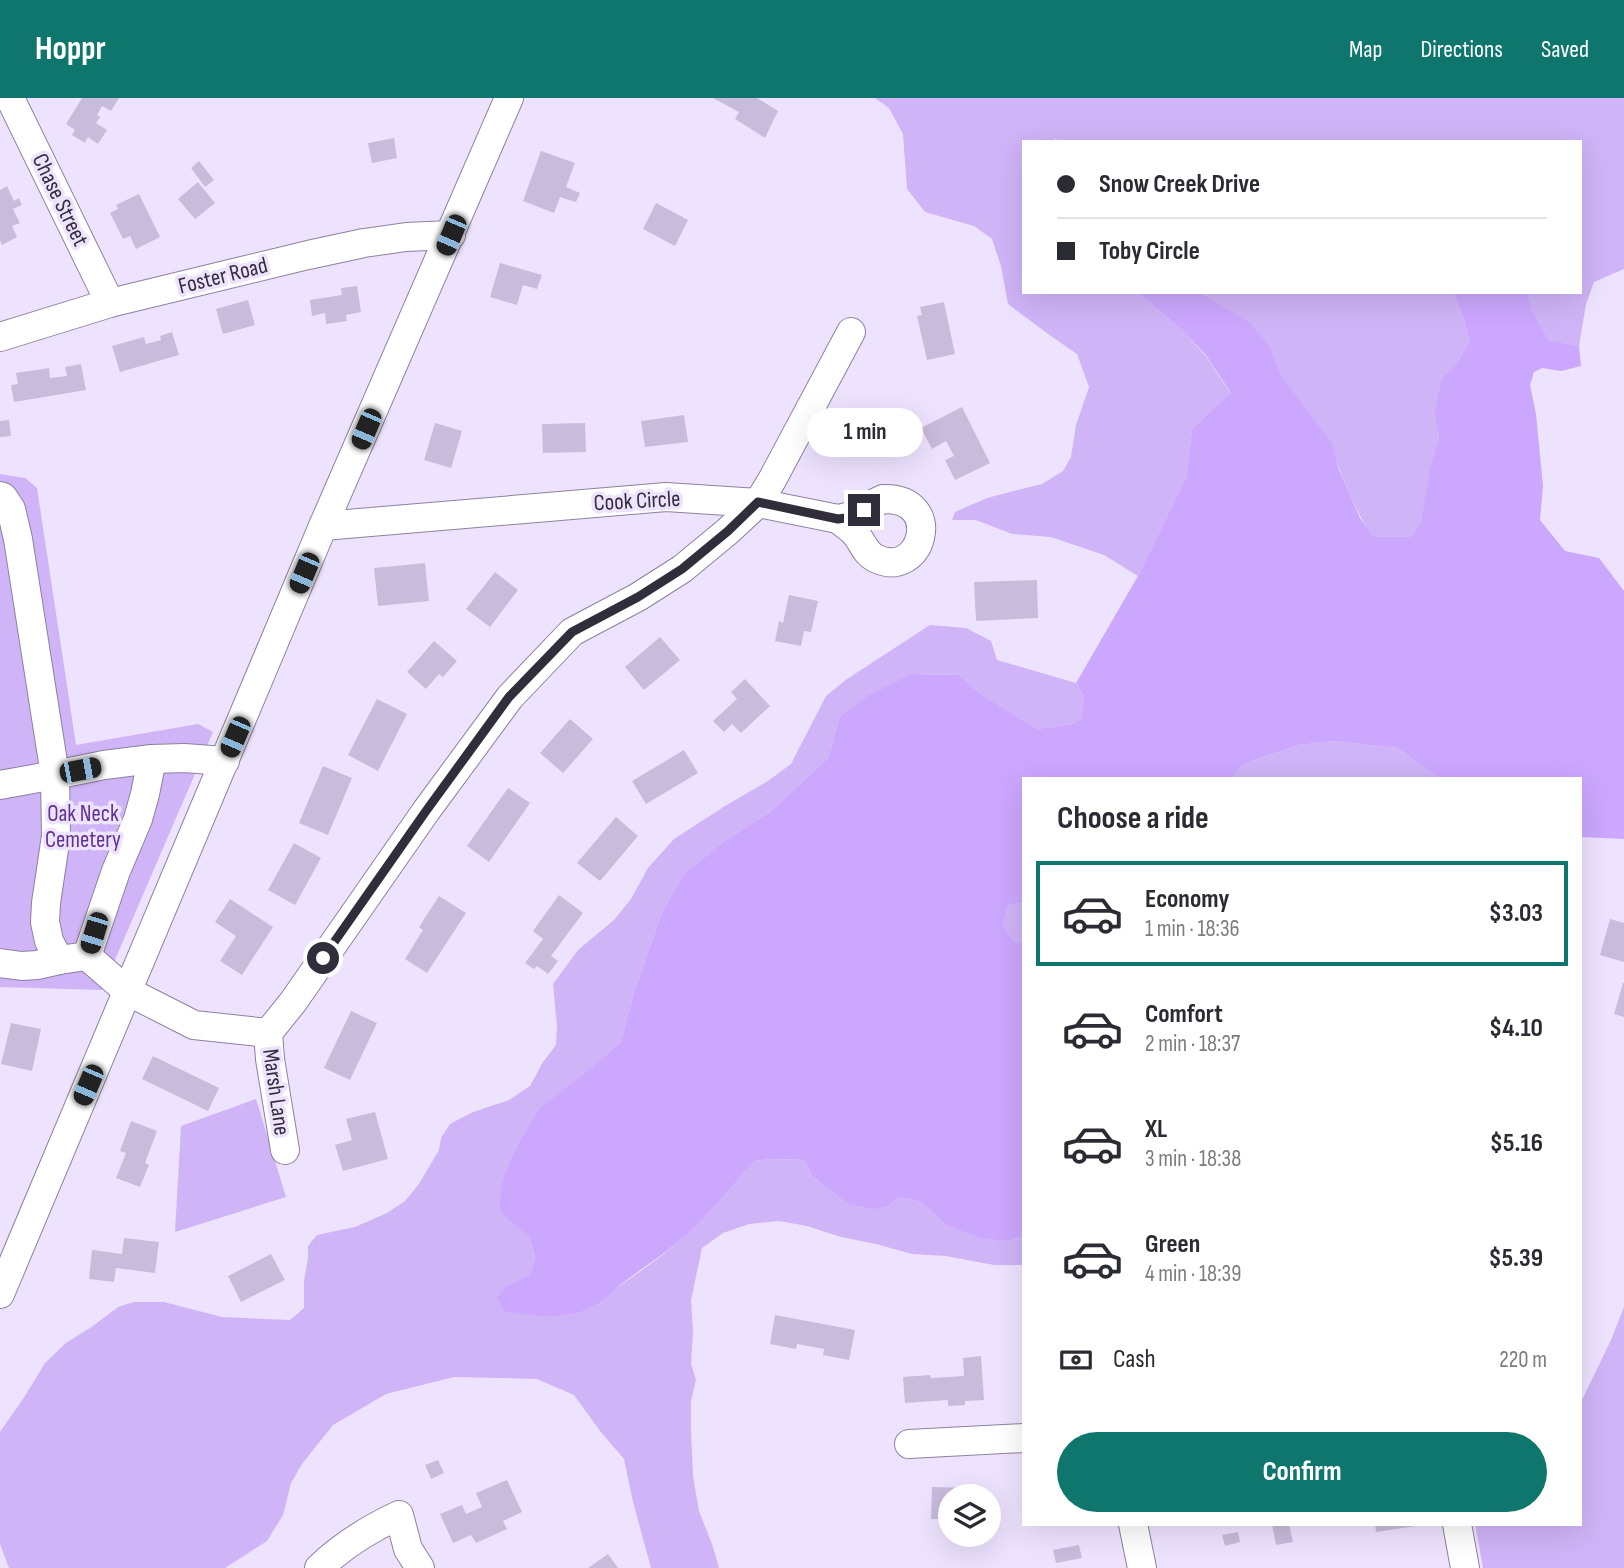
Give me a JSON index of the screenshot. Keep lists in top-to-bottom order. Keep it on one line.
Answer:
{"streets":{"street":["Chase Street","Foster Road","Cook Circle","Marsh Lane"]},"crossings":[["Chase Street","Foster Road"]],"parks":["Oak Neck Cemetery"],"page":{"header":"Hoppr","nav":["Map","Directions","Saved"],"banner":["Snow Creek Drive","Toby Circle"],"bubble":"1 min","heading":"Choose a ride","list":[{"name":"Economy","note":"1 min · 18:36","value":"$3.03"},{"name":"Comfort","note":"2 min · 18:37","value":"$4.10"},{"name":"XL","note":"3 min · 18:38","value":"$5.16"},{"name":"Green","note":"4 min · 18:39","value":"$5.39"}],"pay":["Cash","220 m"],"buttons":"Confirm"}}
